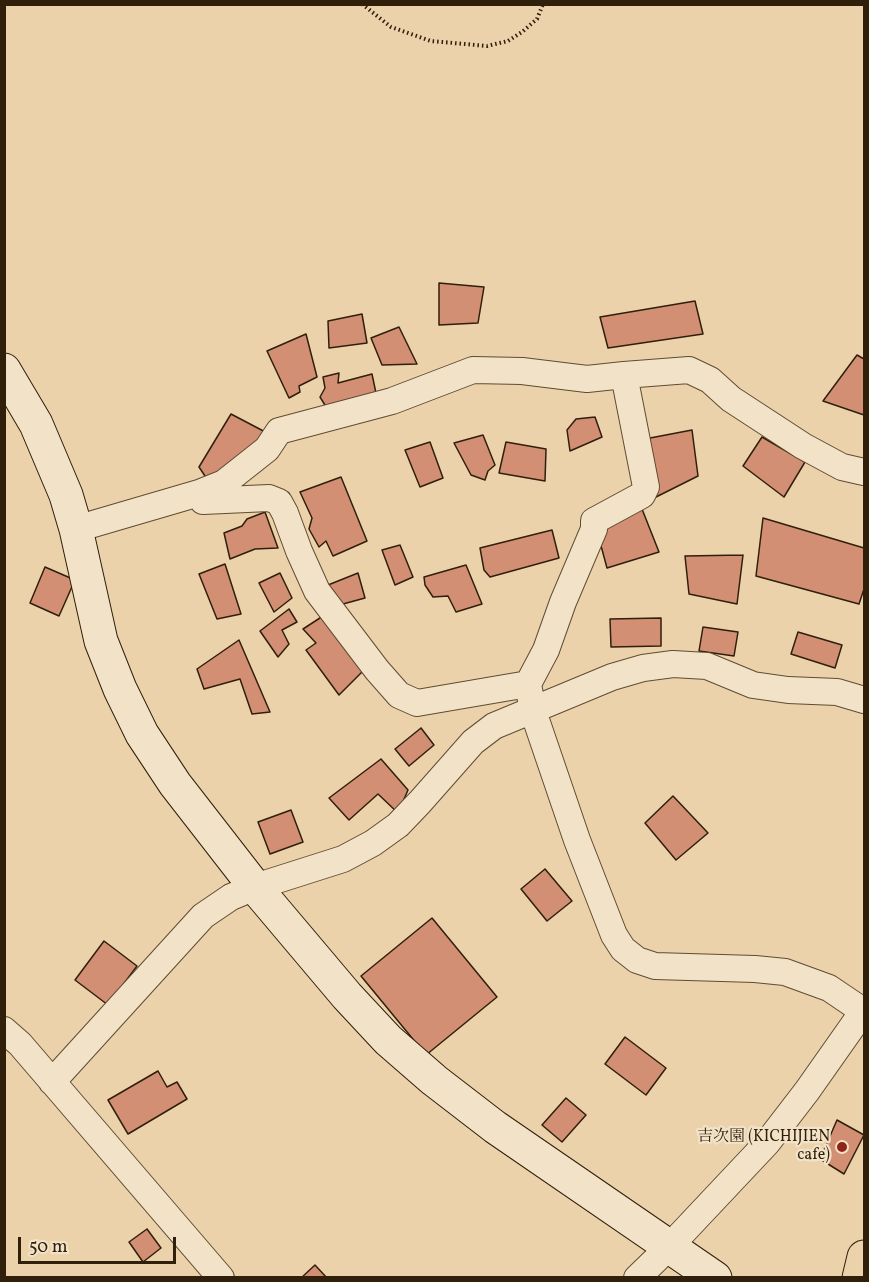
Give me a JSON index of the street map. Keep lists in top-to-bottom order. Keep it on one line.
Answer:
{"places":["吉次園 (KICHIJIEN cafe)"],"scale_bar":"50 m"}
